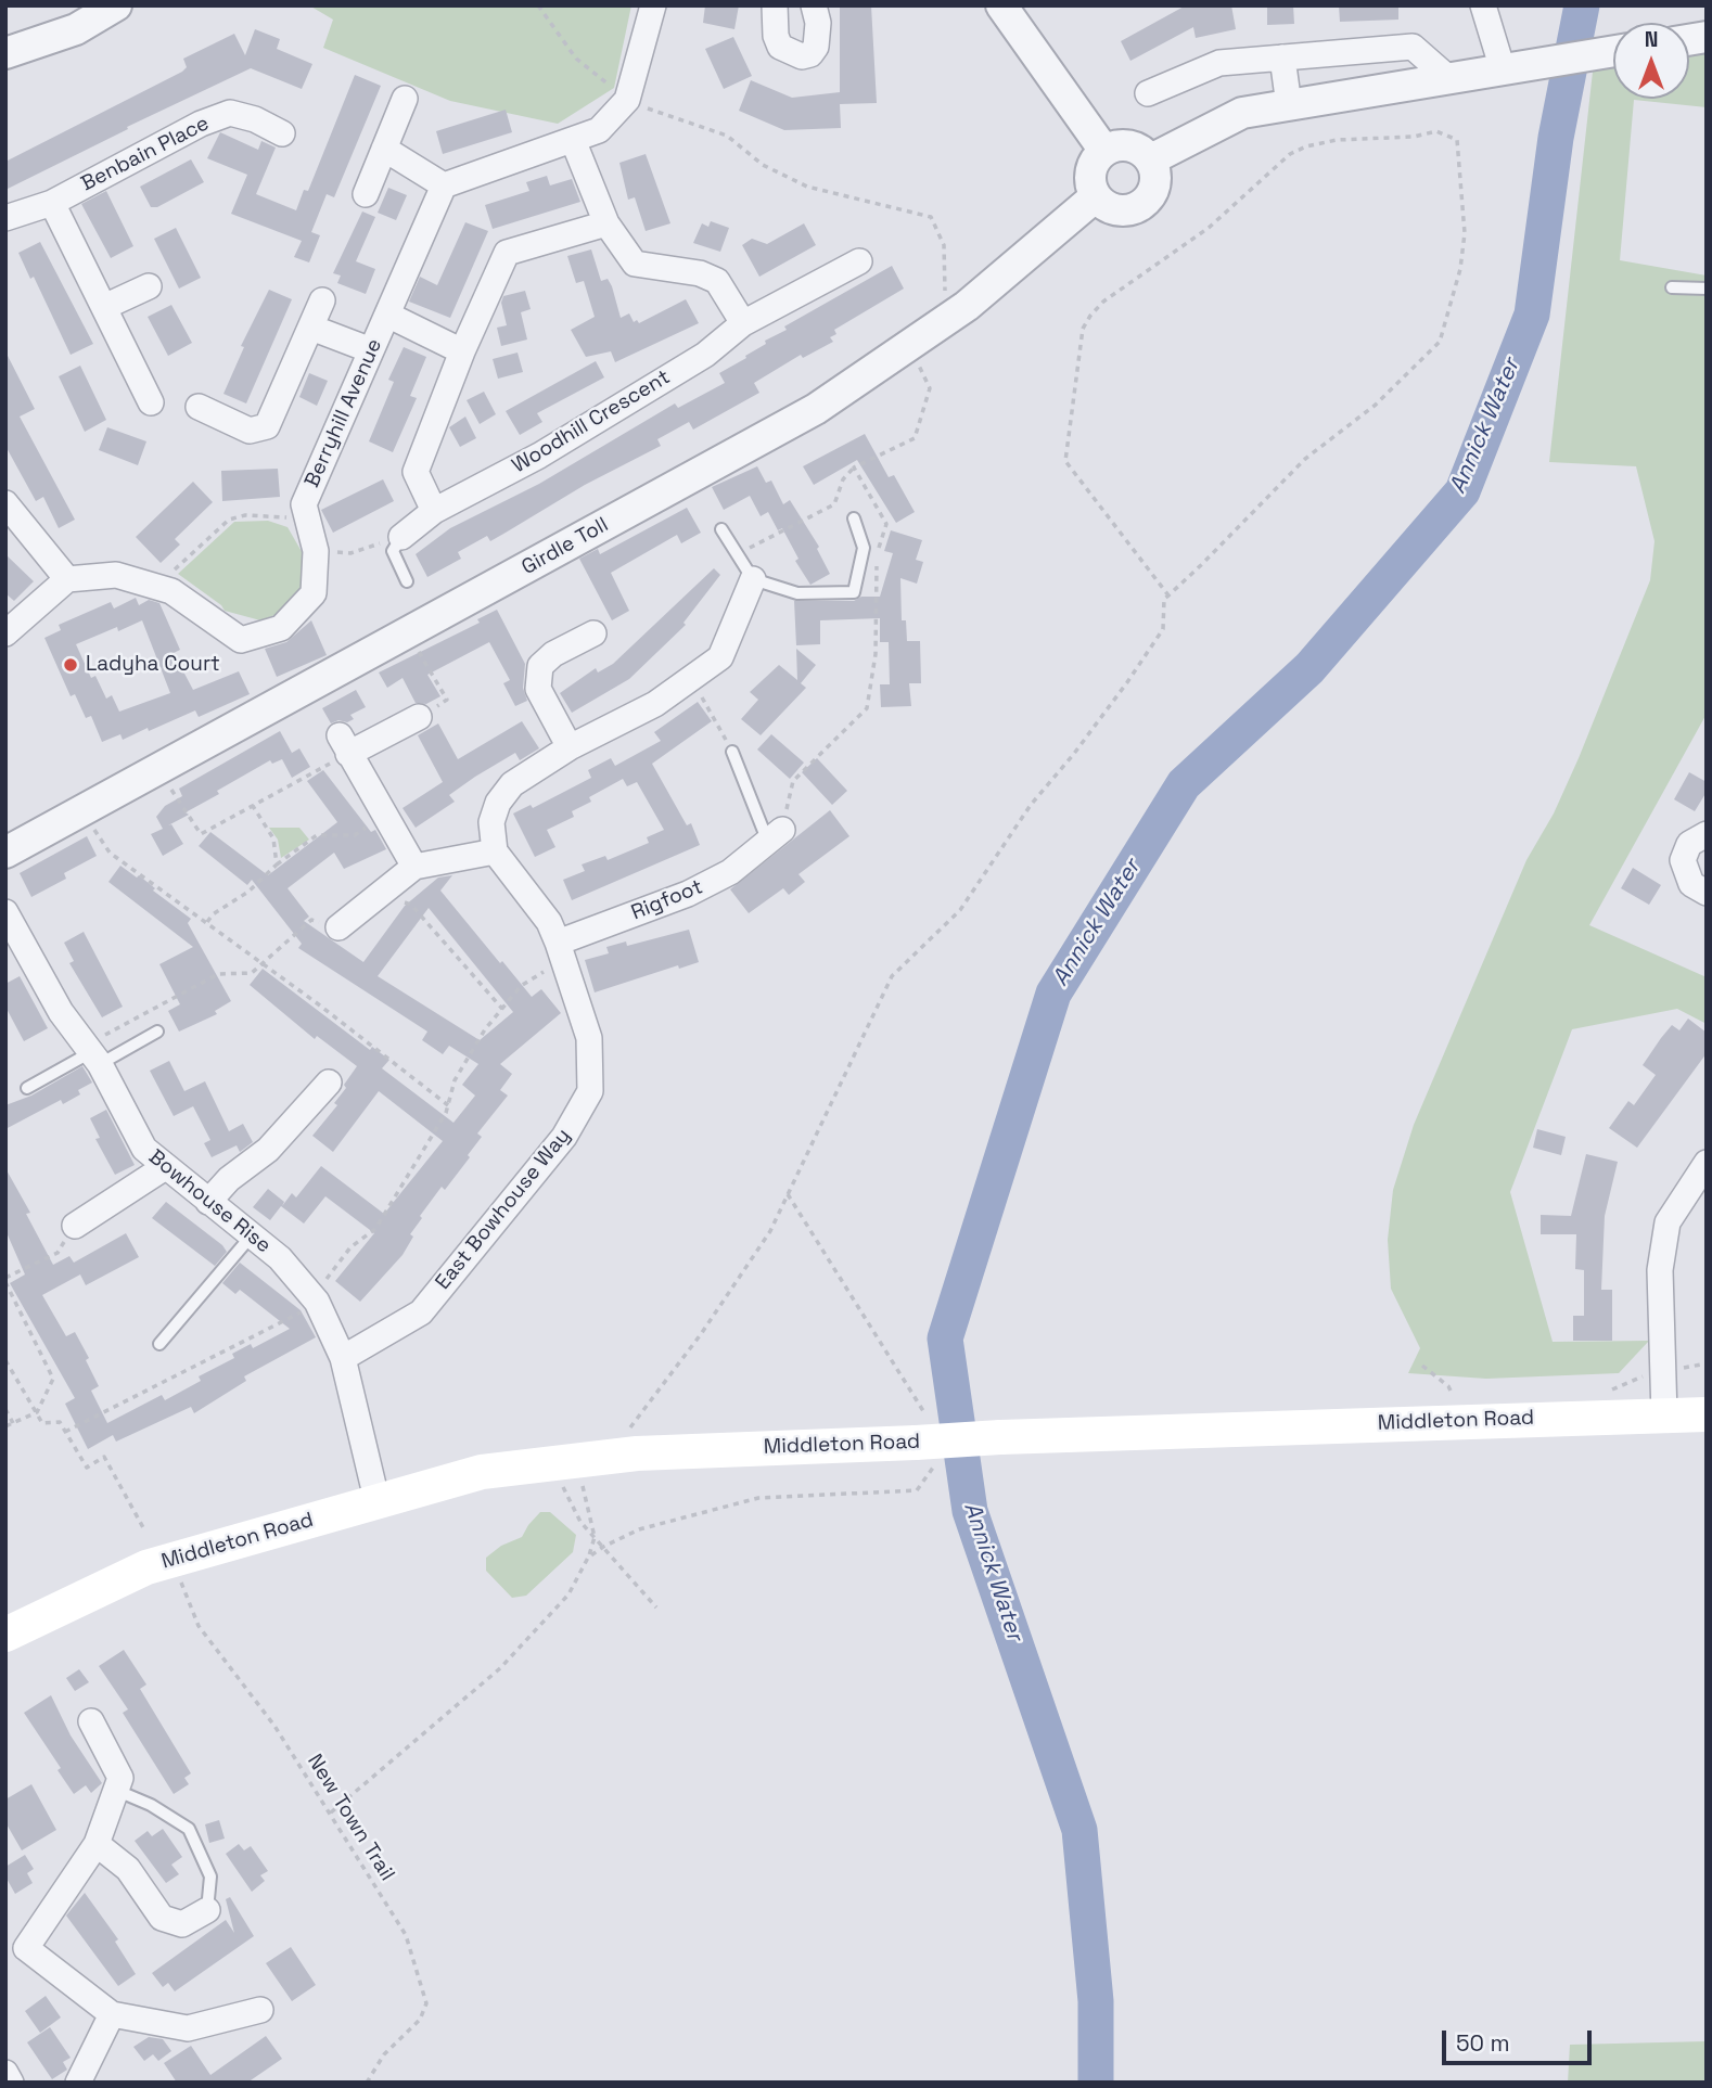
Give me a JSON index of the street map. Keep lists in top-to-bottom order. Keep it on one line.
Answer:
{"streets":{"main road":["Middleton Road"],"street":["Benbain Place","Berryhill Avenue","Woodhill Crescent","Girdle Toll","Rigfoot","Bowhouse Rise","East Bowhouse Way"],"path":["New Town Trail"]},"crossings":[["Rigfoot","East Bowhouse Way"],["Bowhouse Rise","East Bowhouse Way"],["Bowhouse Rise","Middleton Road"]],"water":["Annick Water"],"places":["Ladyha Court"],"scale_bar":"50 m","north":"top"}
